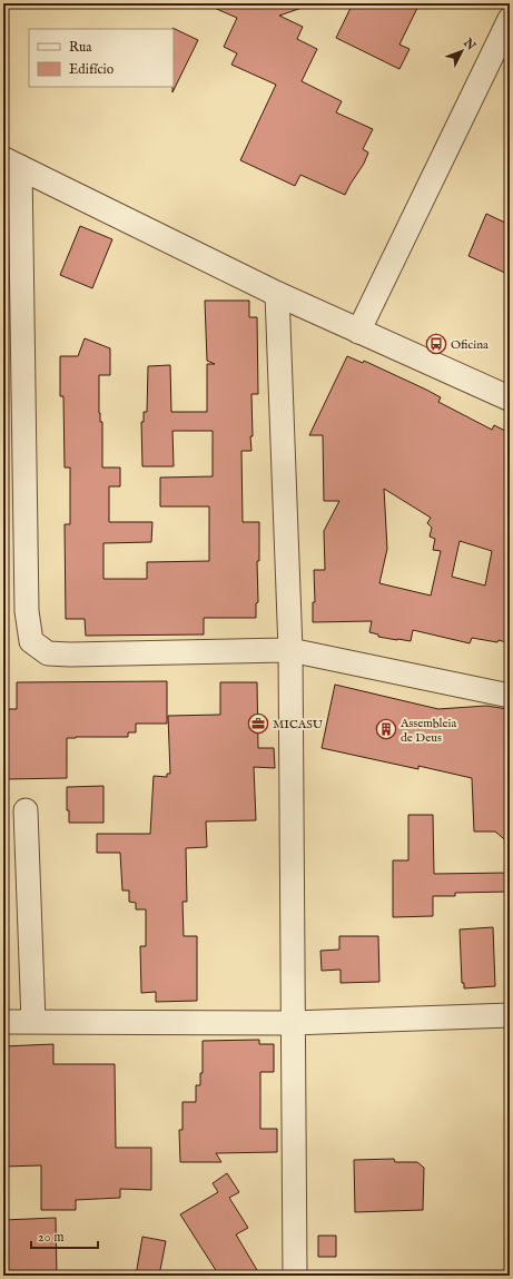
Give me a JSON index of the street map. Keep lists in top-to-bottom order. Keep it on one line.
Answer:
{"places":{"bus stop":["Oficina"],"office":["MICASU"],"building":["Assembleia de Deus"]},"legend":["Rua","Edifício"],"scale_bar":"20 m","north":"top right"}
